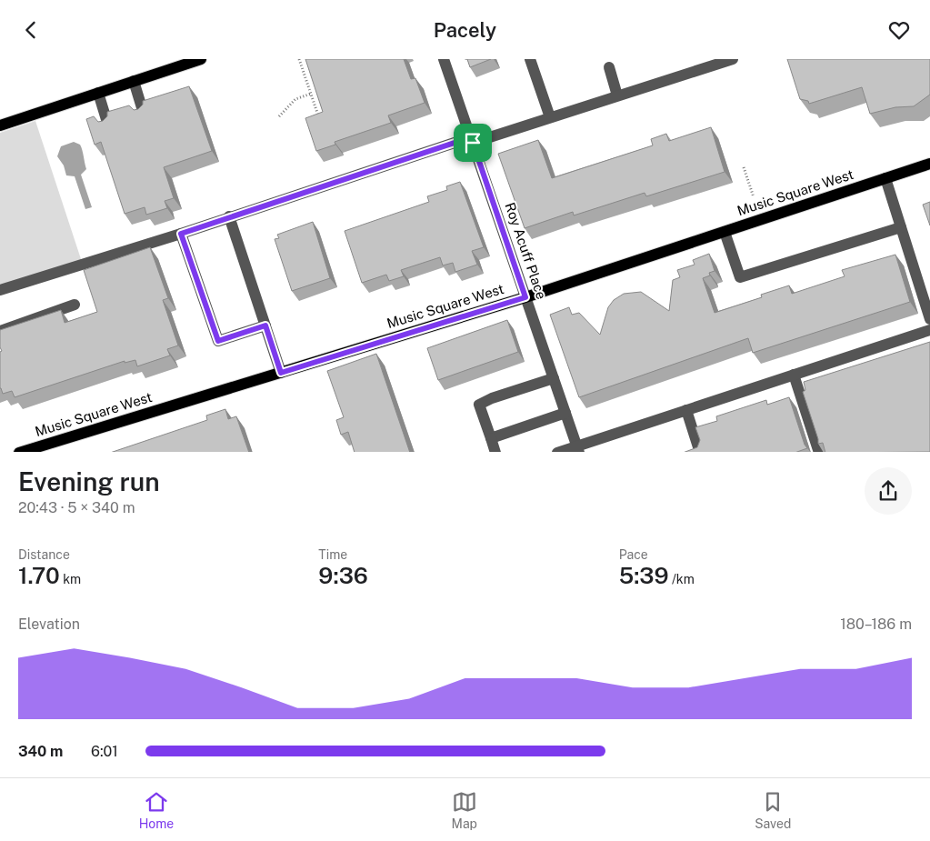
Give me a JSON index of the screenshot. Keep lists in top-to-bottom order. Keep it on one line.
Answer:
{"streets":{"main road":["Music Square West"],"street":["Roy Acuff Place"]},"crossings":[["Music Square West","Roy Acuff Place"]],"page":{"header":"Pacely","heading":["Evening run","20:43 · 5 × 340 m"],"stats":[["Distance","1.70 km"],["Time","9:36"],["Pace","5:39 /km"]],"chart":["Elevation","180–186 m"],"list":[{"name":"340 m","note":"6:01"}],"tabs":["Home","Map","Saved"]}}
